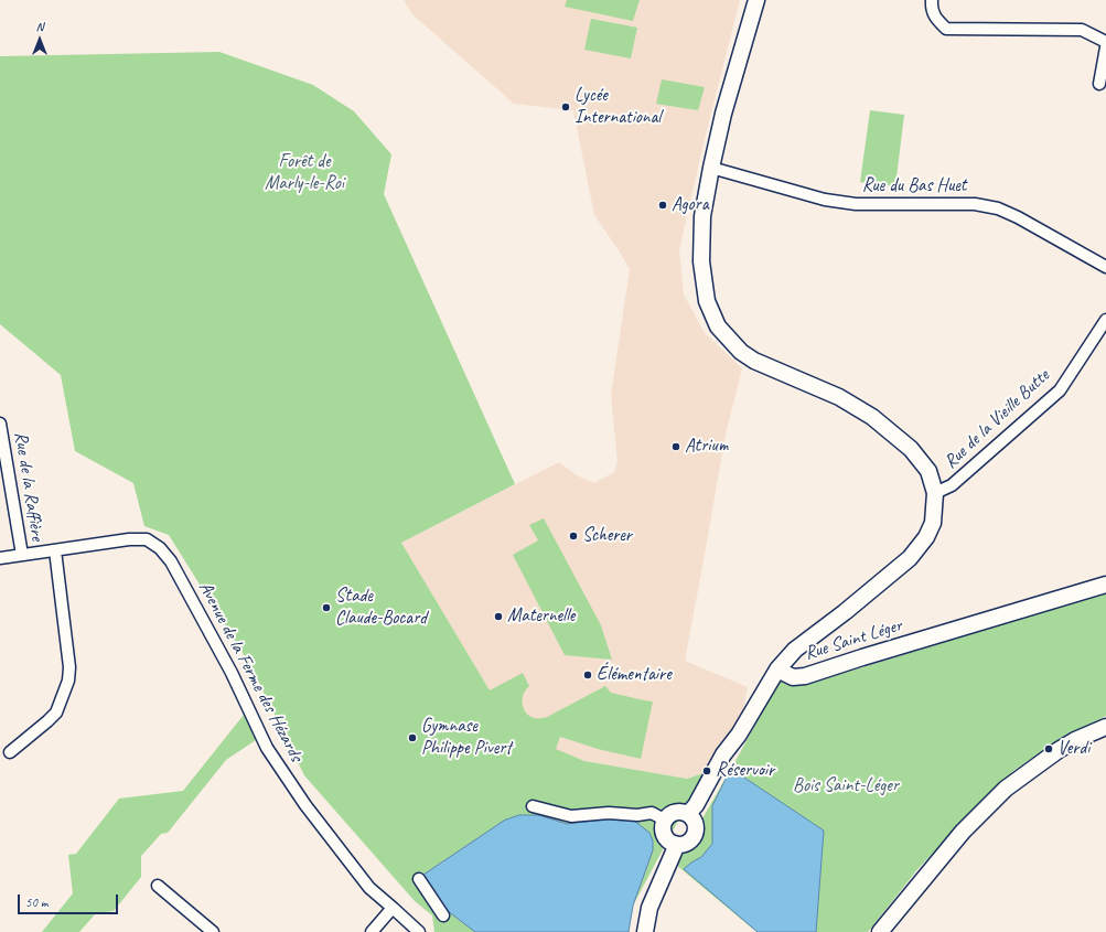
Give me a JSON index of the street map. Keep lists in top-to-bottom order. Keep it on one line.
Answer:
{"streets":{"street":["Rue du Bas Huet","Rue de la Vieille Butte","Rue de la Raffière","Rue Saint Léger","Avenue de la Ferme des Hézards"]},"crossings":[["Rue de la Raffière","Avenue de la Ferme des Hézards"]],"parks":["Forêt de Marly-le-Roi","Bois Saint-Léger"],"places":["Lycée International","Agora","Atrium","Scherer","Stade Claude-Bocard","Maternelle","Élémentaire","Gymnase Philippe Pivert","Verdi","Réservoir"],"scale_bar":"50 m","north":"top"}
